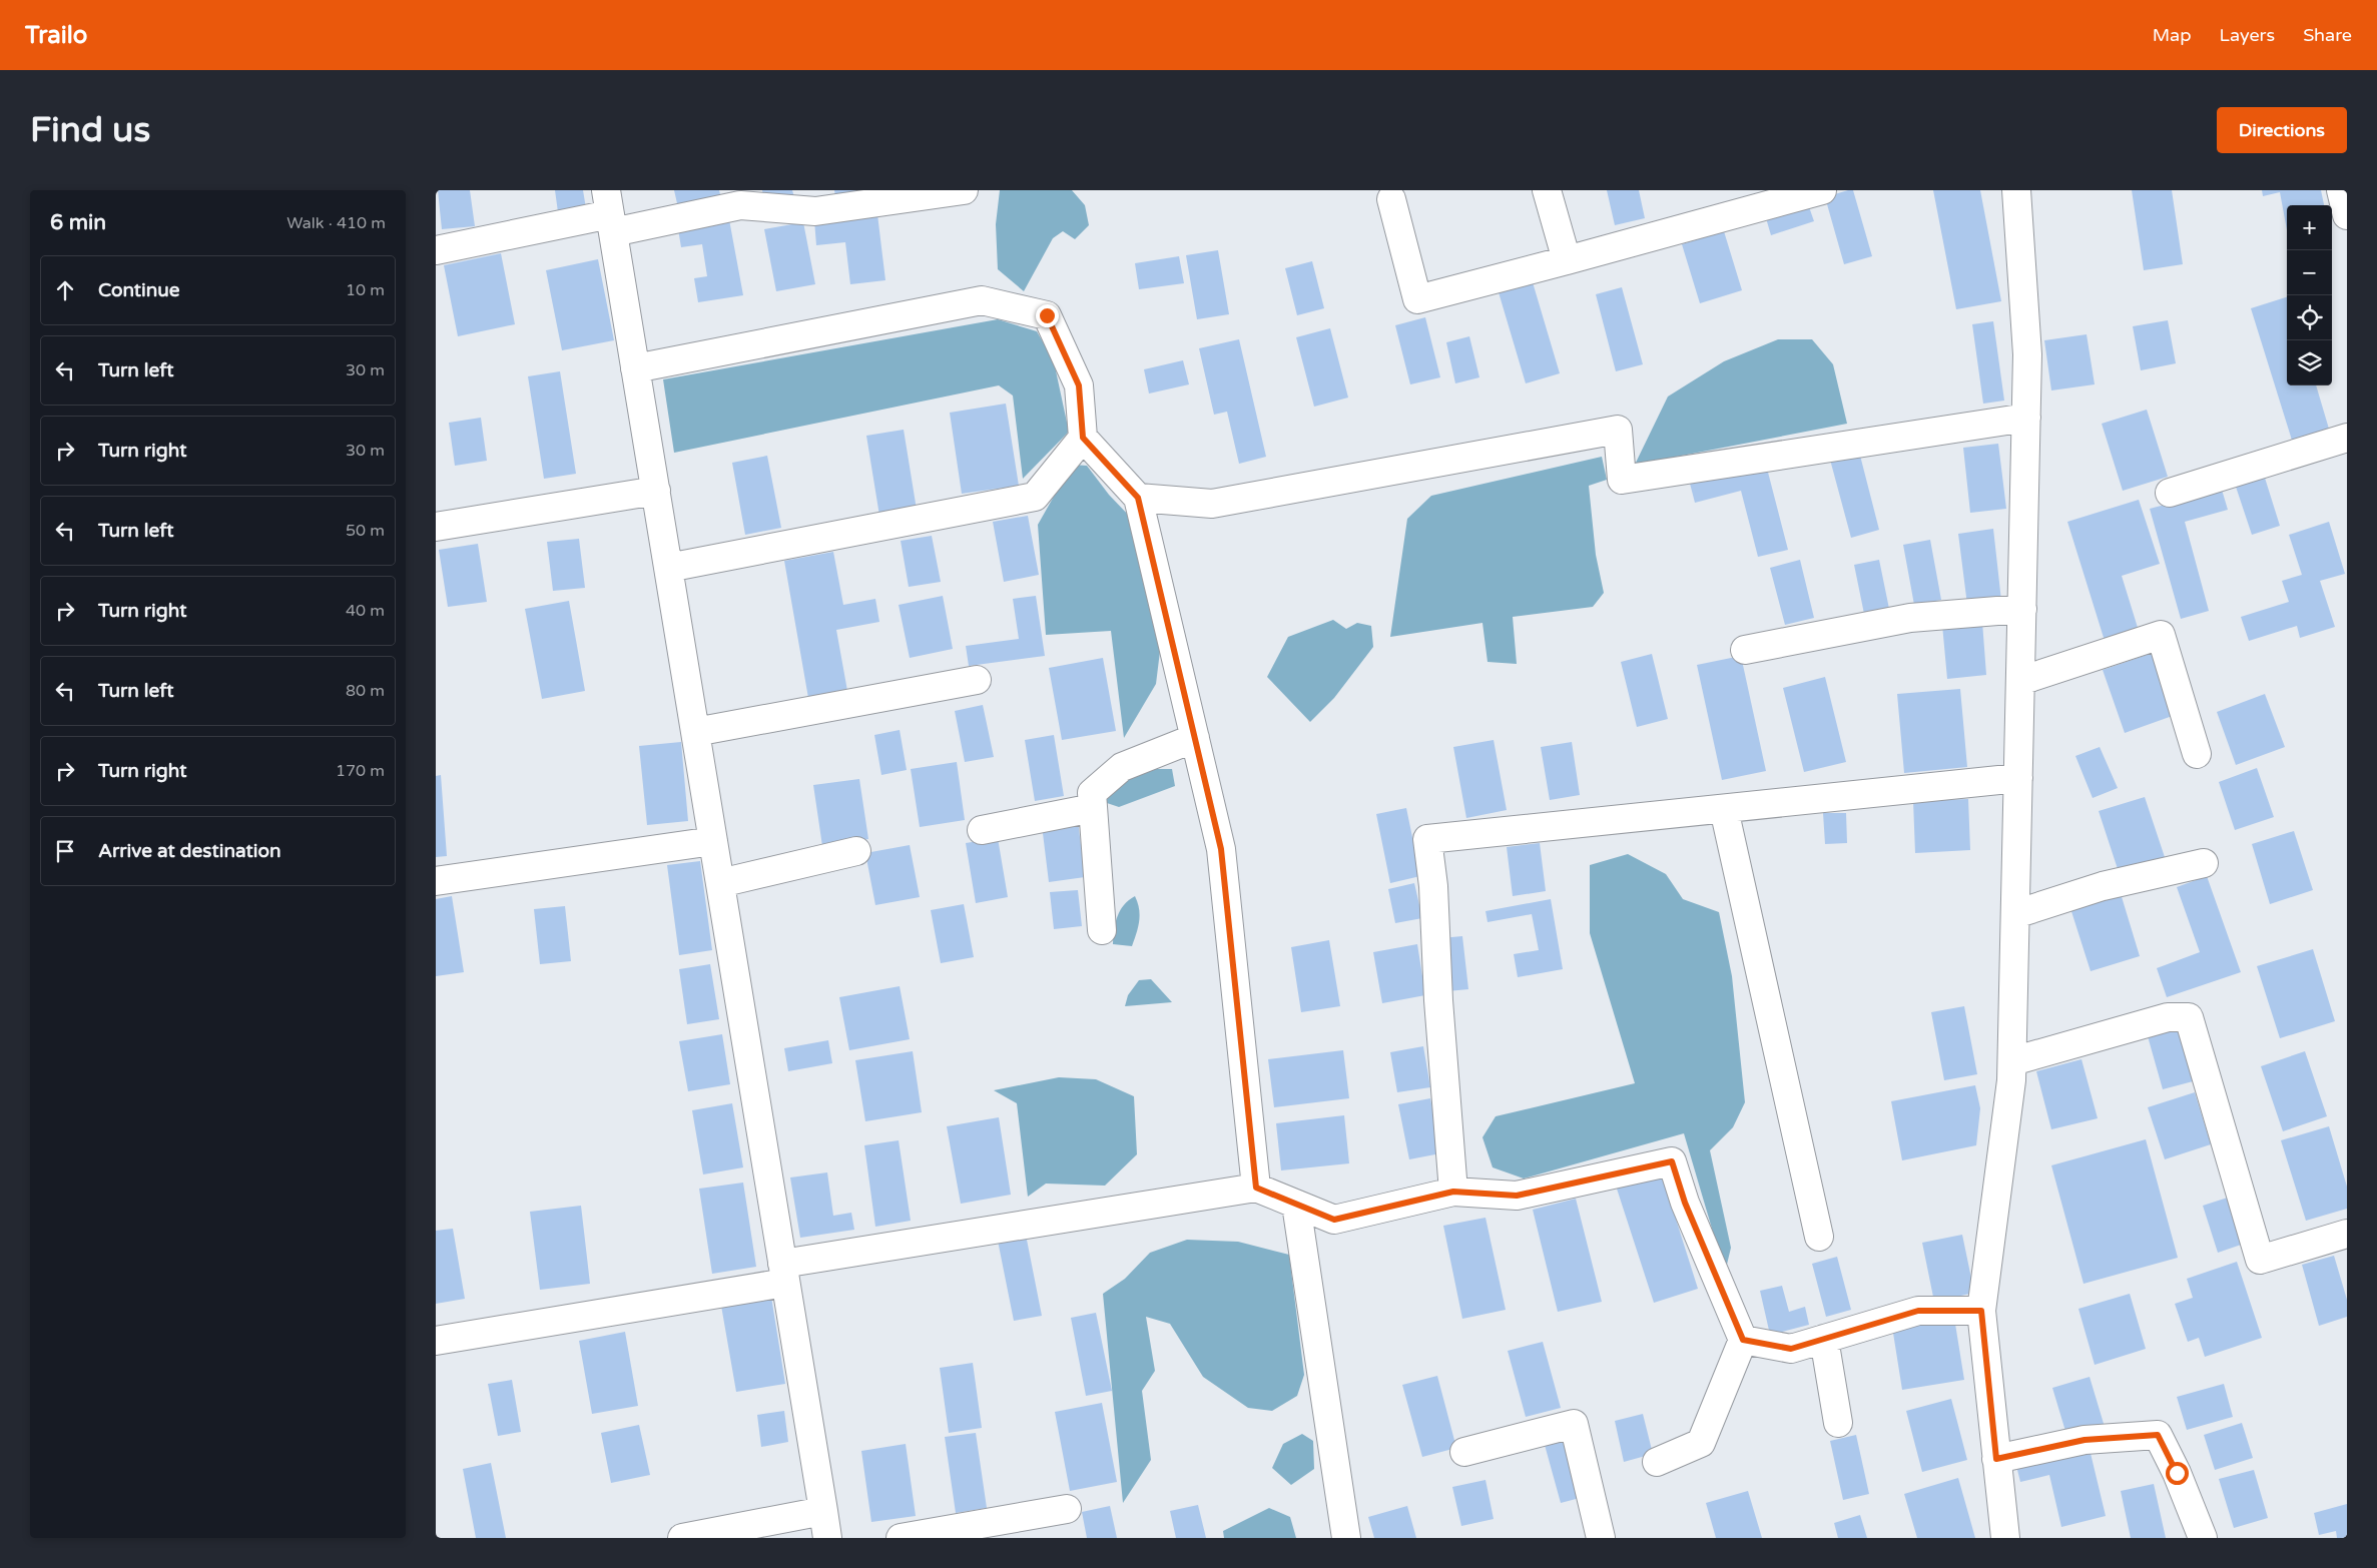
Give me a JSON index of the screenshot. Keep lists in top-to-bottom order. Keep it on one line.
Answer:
{"page":{"header":"Trailo","nav":["Map","Layers","Share"],"buttons":"Directions","title":"Find us","heading":["6 min","Walk · 410 m"],"map_buttons":["+","−"],"list":[["Continue","10 m"],["Turn left","30 m"],["Turn right","30 m"],["Turn left","50 m"],["Turn right","40 m"],["Turn left","80 m"],["Turn right","170 m"],"Arrive at destination"]}}
